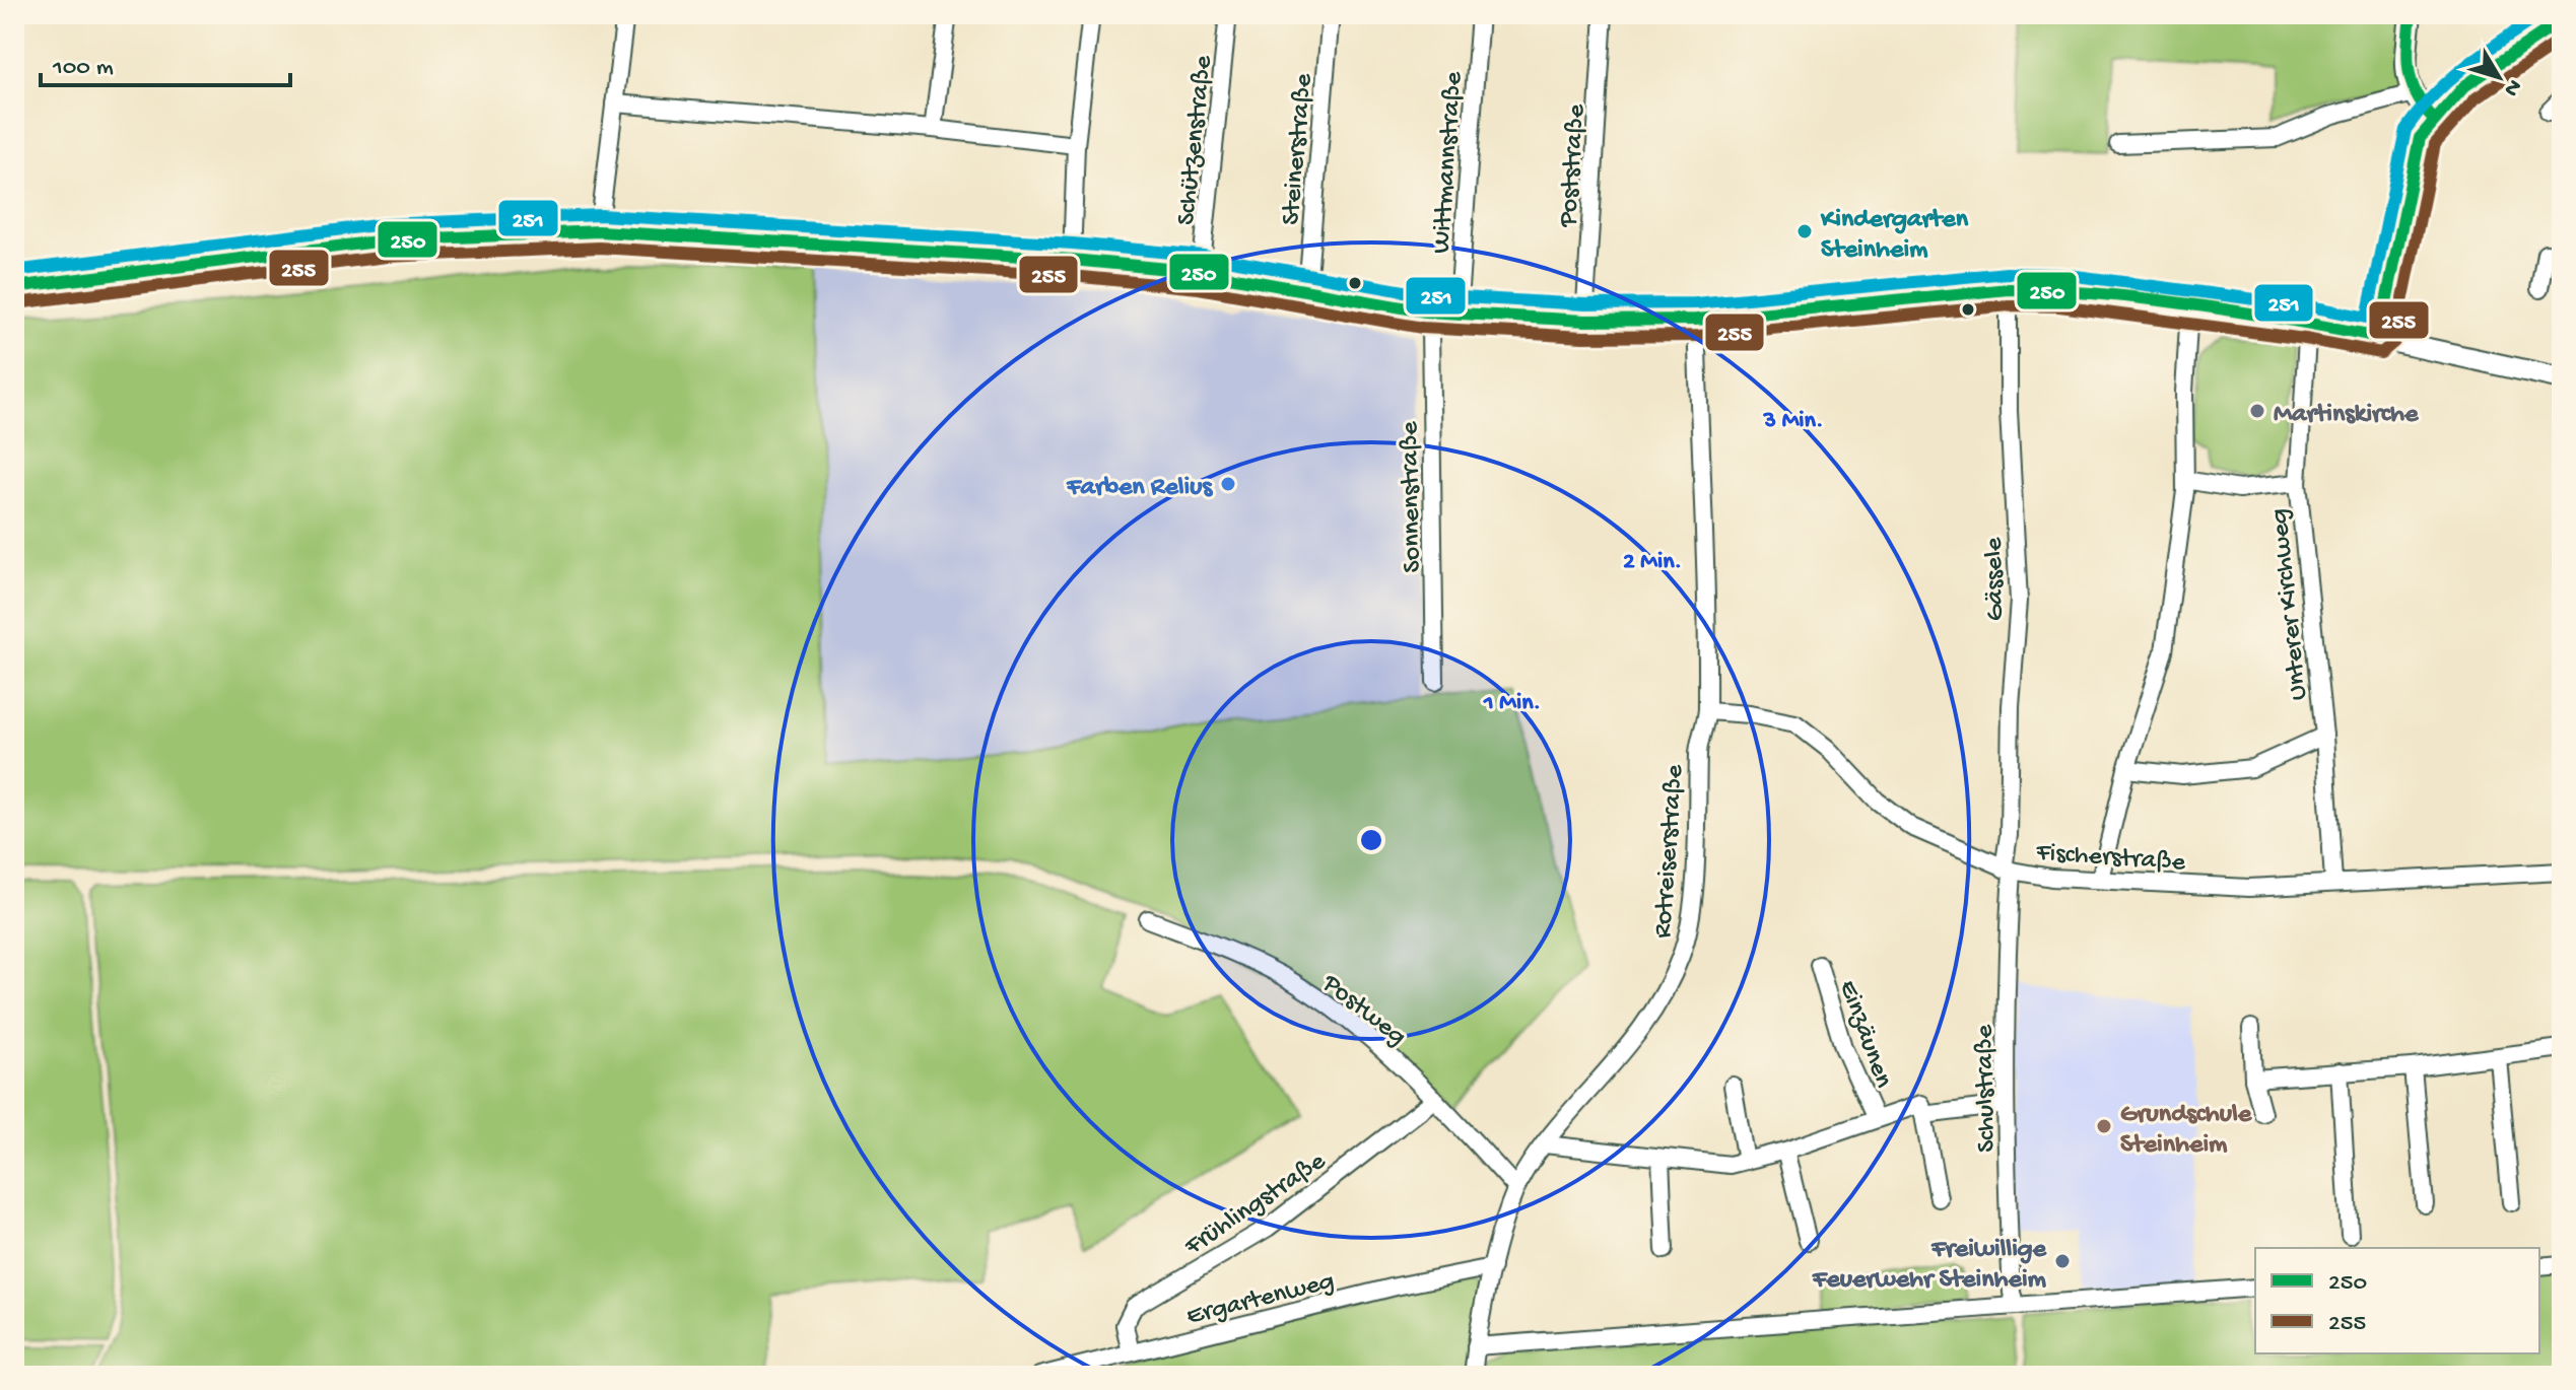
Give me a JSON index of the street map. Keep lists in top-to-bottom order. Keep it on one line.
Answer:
{"streets":{"street":["Schützenstraße","Steinerstraße","Wittmannstraße","Poststraße","Sonnenstraße","Gässele","Unterer Kirchweg","Rotreiserstraße","Fischerstraße","Postweg","Einzäunen","Schulstraße","Frühlingstraße","Ergartenweg"]},"crossings":[["Gässele","Fischerstraße"],["Gässele","Schulstraße"],["Unterer Kirchweg","Fischerstraße"],["Rotreiserstraße","Fischerstraße"],["Rotreiserstraße","Postweg"],["Rotreiserstraße","Einzäunen"],["Rotreiserstraße","Ergartenweg"],["Fischerstraße","Schulstraße"],["Postweg","Frühlingstraße"],["Einzäunen","Schulstraße"],["Frühlingstraße","Ergartenweg"]],"places":["Kindergarten Steinheim","Martinskirche","Farben Relius","Grundschule Steinheim","Freiwillige Feuerwehr Steinheim"],"lines":["transit line 250","transit line 251","transit line 255"],"legend":["250","255"],"scale_bar":"100 m","north":"bottom right","rings":["3 Min.","2 Min.","1 Min."]}
